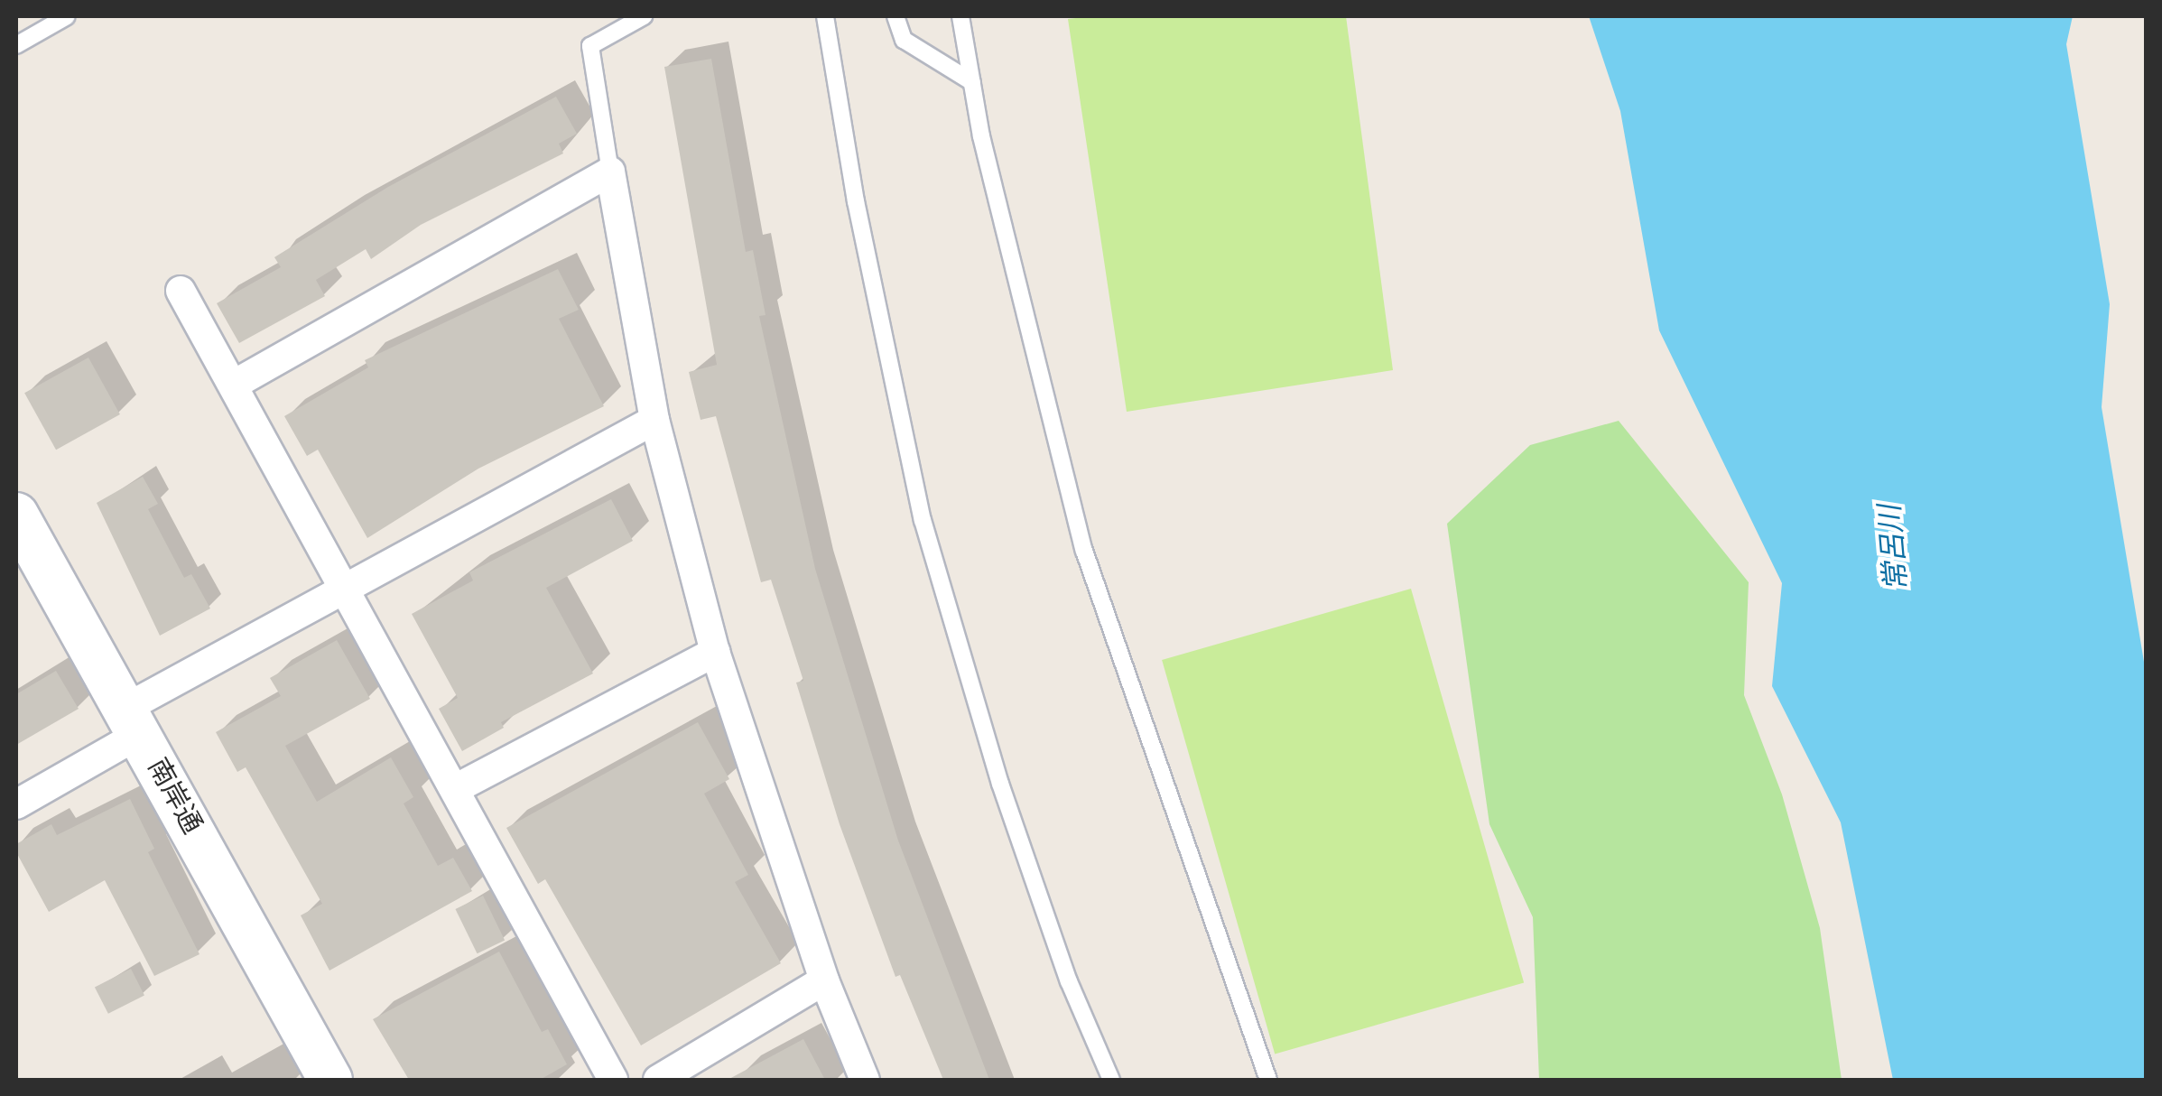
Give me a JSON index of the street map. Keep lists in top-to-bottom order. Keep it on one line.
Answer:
{"streets":{"main road":["南岸通"]},"water":["常呂川"]}
